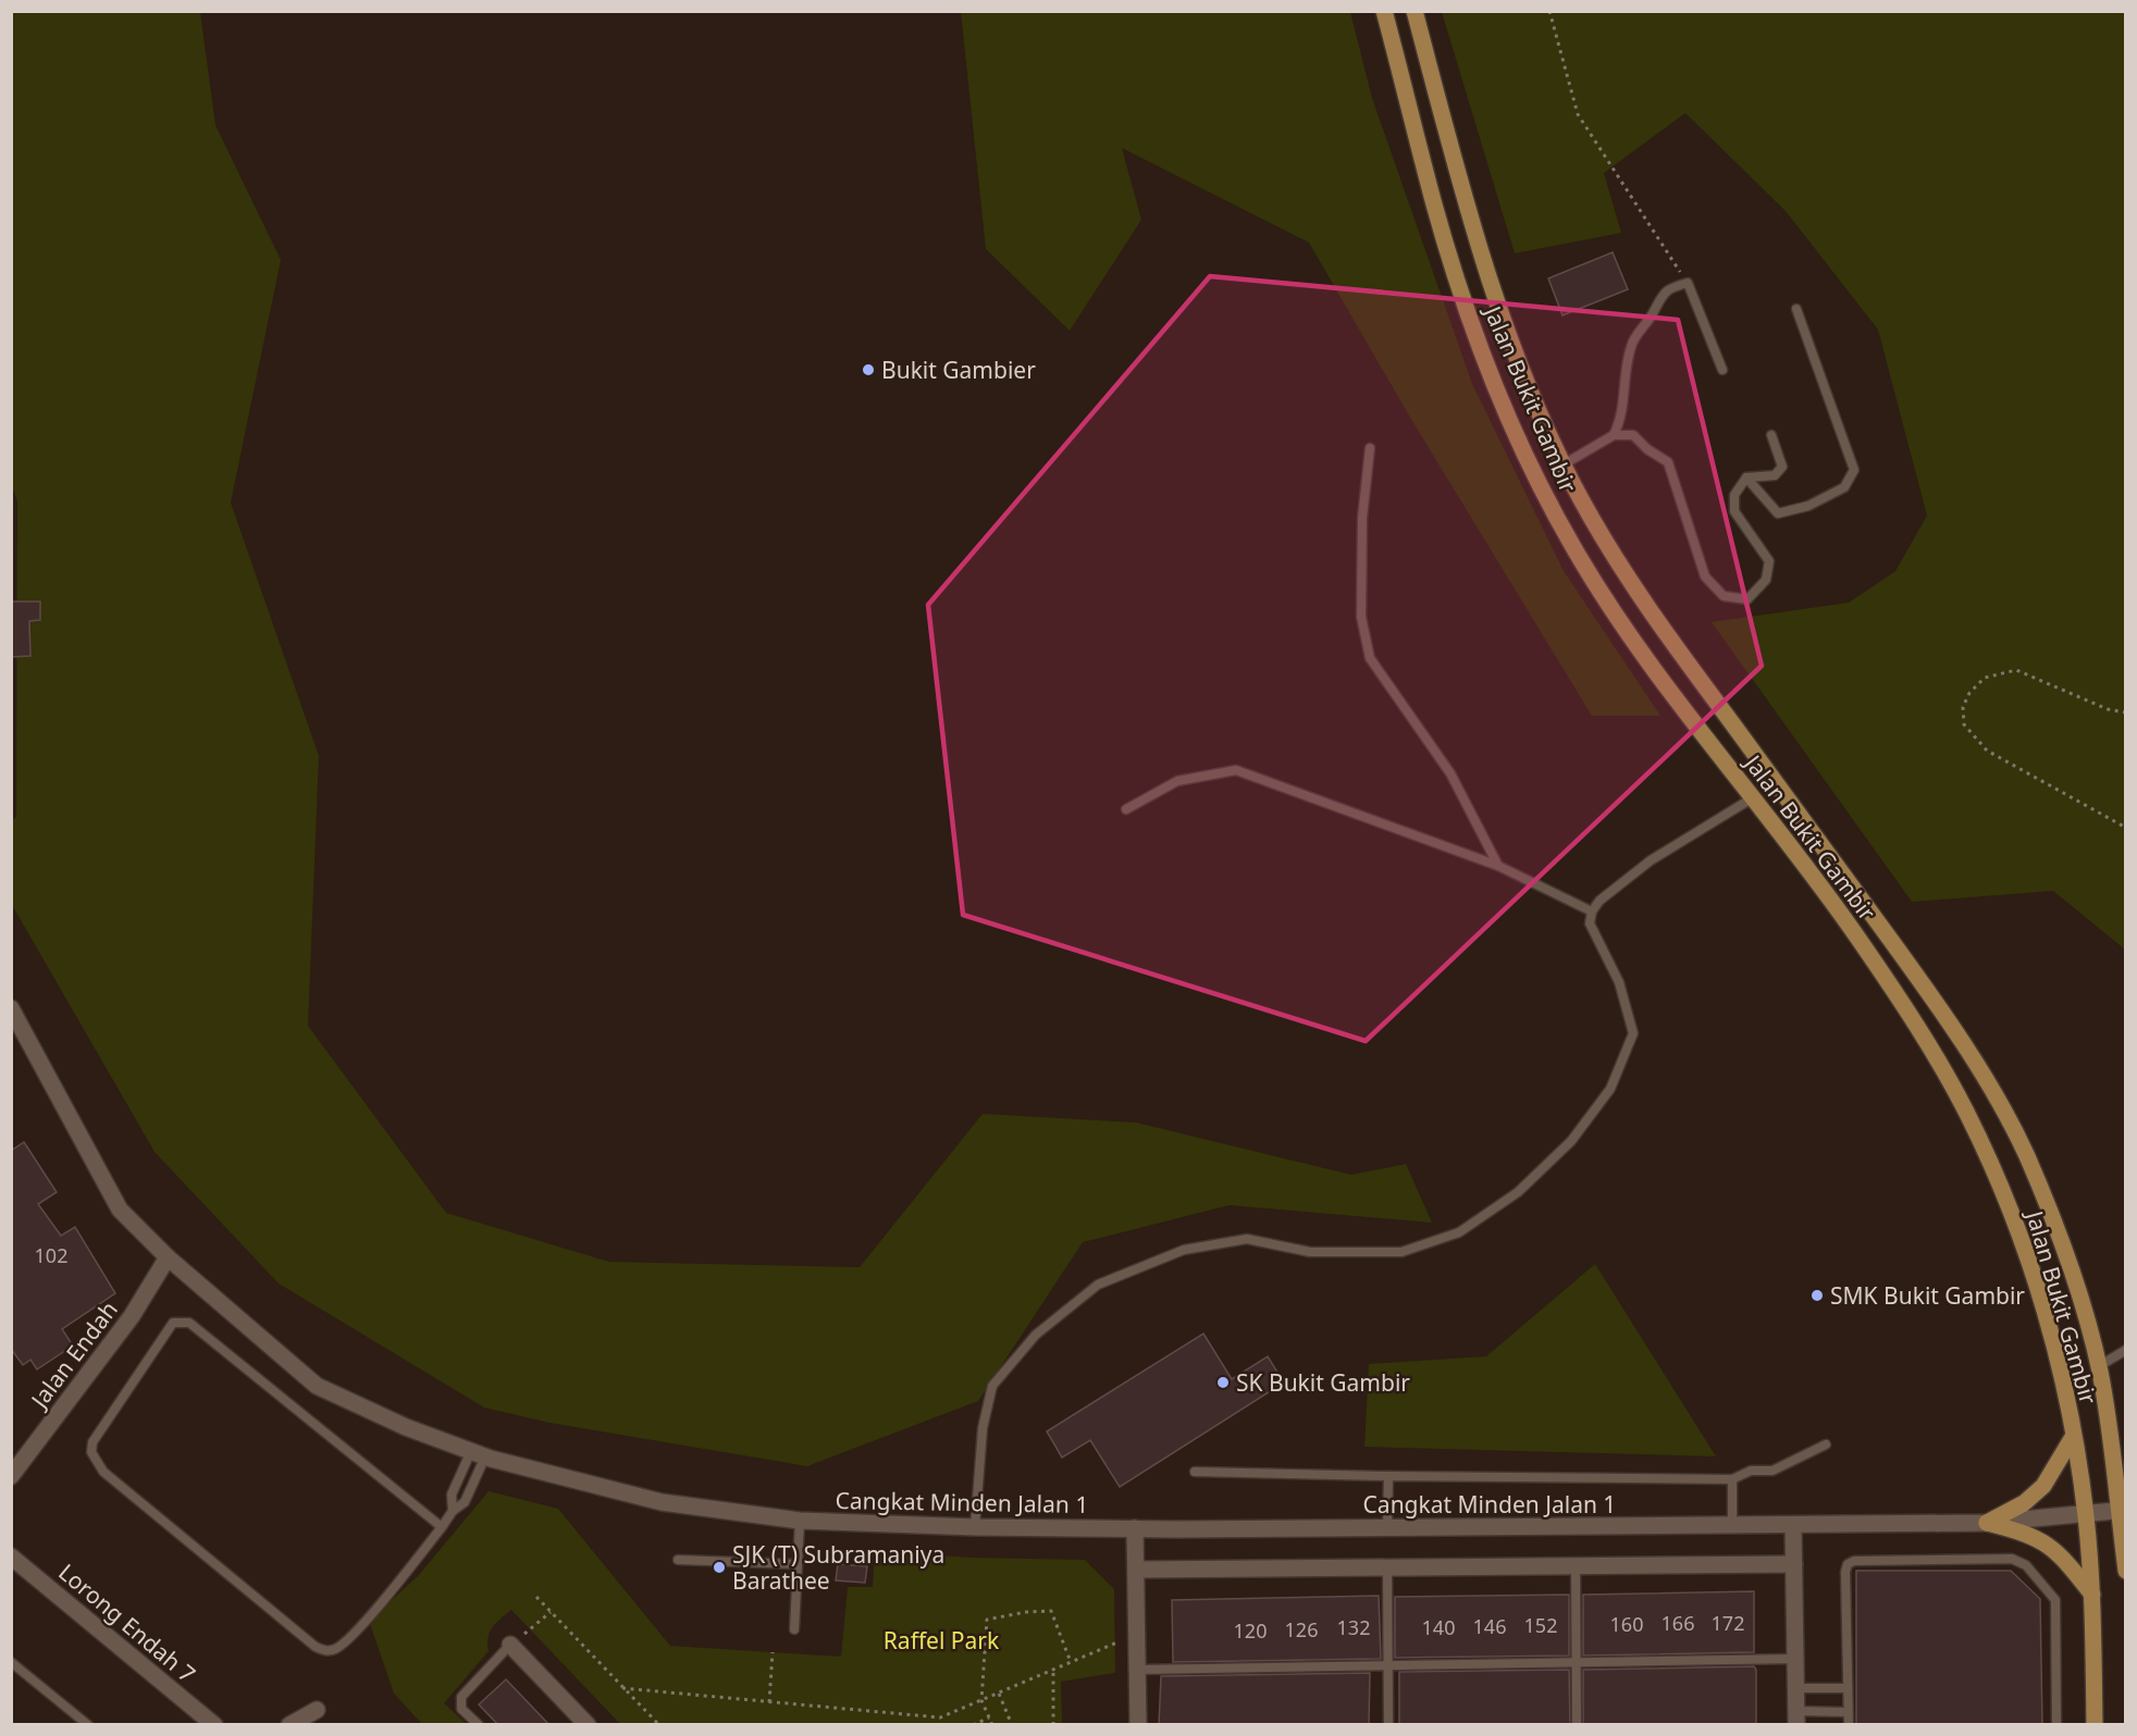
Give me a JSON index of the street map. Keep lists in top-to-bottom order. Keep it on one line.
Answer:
{"streets":{"main road":["Jalan Bukit Gambir"],"street":["Jalan Endah","Cangkat Minden Jalan 1","Lorong Endah 7"]},"crossings":[["Jalan Bukit Gambir","Cangkat Minden Jalan 1"],["Jalan Endah","Cangkat Minden Jalan 1"]],"parks":["Raffel Park"],"places":["Bukit Gambier","SMK Bukit Gambir","SK Bukit Gambir","SJK (T) Subramaniya Barathee"],"house_numbers":["102","166","172","160","152","146","132","140","126","120"]}
